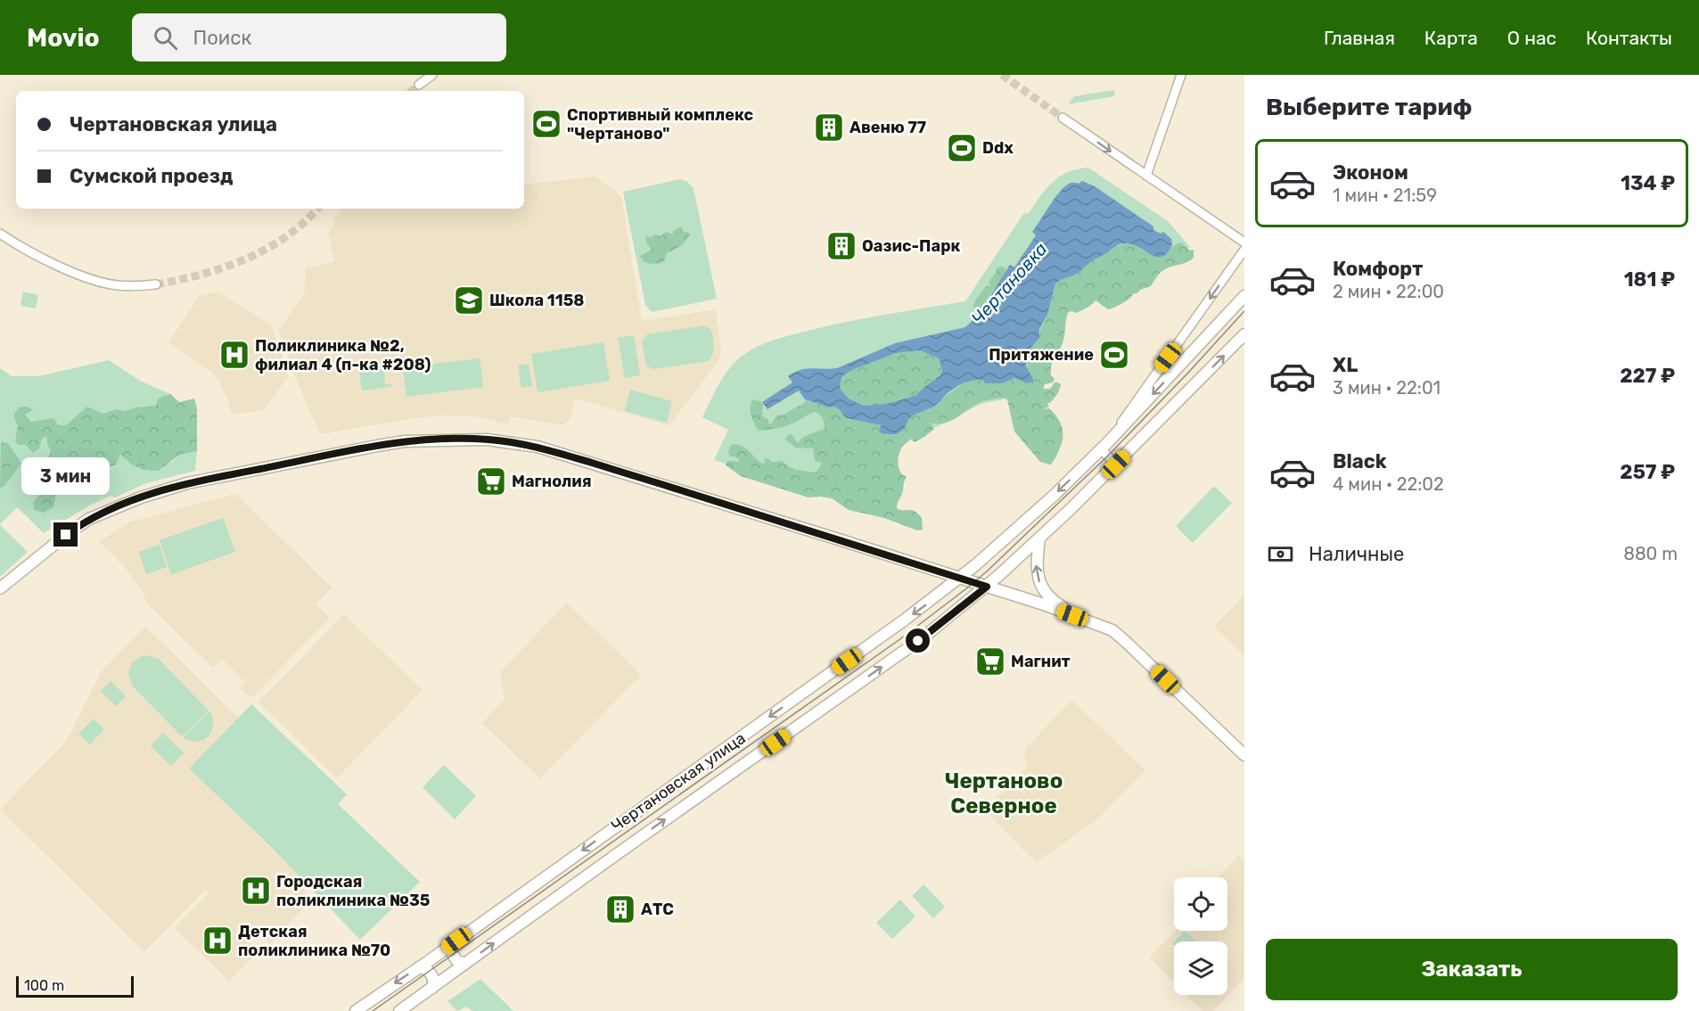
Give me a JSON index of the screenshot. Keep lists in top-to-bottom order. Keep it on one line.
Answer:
{"streets":{"main road":["Чертановская улица"]},"districts":["Чертаново Северное"],"water":["Чертановка"],"places":{"sports":["Спортивный комплекс \"Чертаново\"","Ddx","Притяжение"],"building":["Авеню 77","Оазис-Парк","АТС"],"school or university":["Школа 1158"],"hospital":["Поликлиника №2, филиал 4 (п-ка #208)","Городская поликлиника №35","Детская поликлиника №70"],"supermarket":["Магнолия","Магнит"]},"scale_bar":"100 m","page":{"header":"Movio","search":"Поиск","nav":["Главная","Карта","О нас","Контакты"],"heading":"Выберите тариф","banner":["Чертановская улица","Сумской проезд"],"list":[{"name":"Эконом","note":"1 мин · 21:59","value":"134 ₽"},{"name":"Комфорт","note":"2 мин · 22:00","value":"181 ₽"},{"name":"XL","note":"3 мин · 22:01","value":"227 ₽"},{"name":"Black","note":"4 мин · 22:02","value":"257 ₽"}],"bubble":"3 мин","pay":["Наличные","880 m"],"buttons":"Заказать","scale":"100 m"}}
